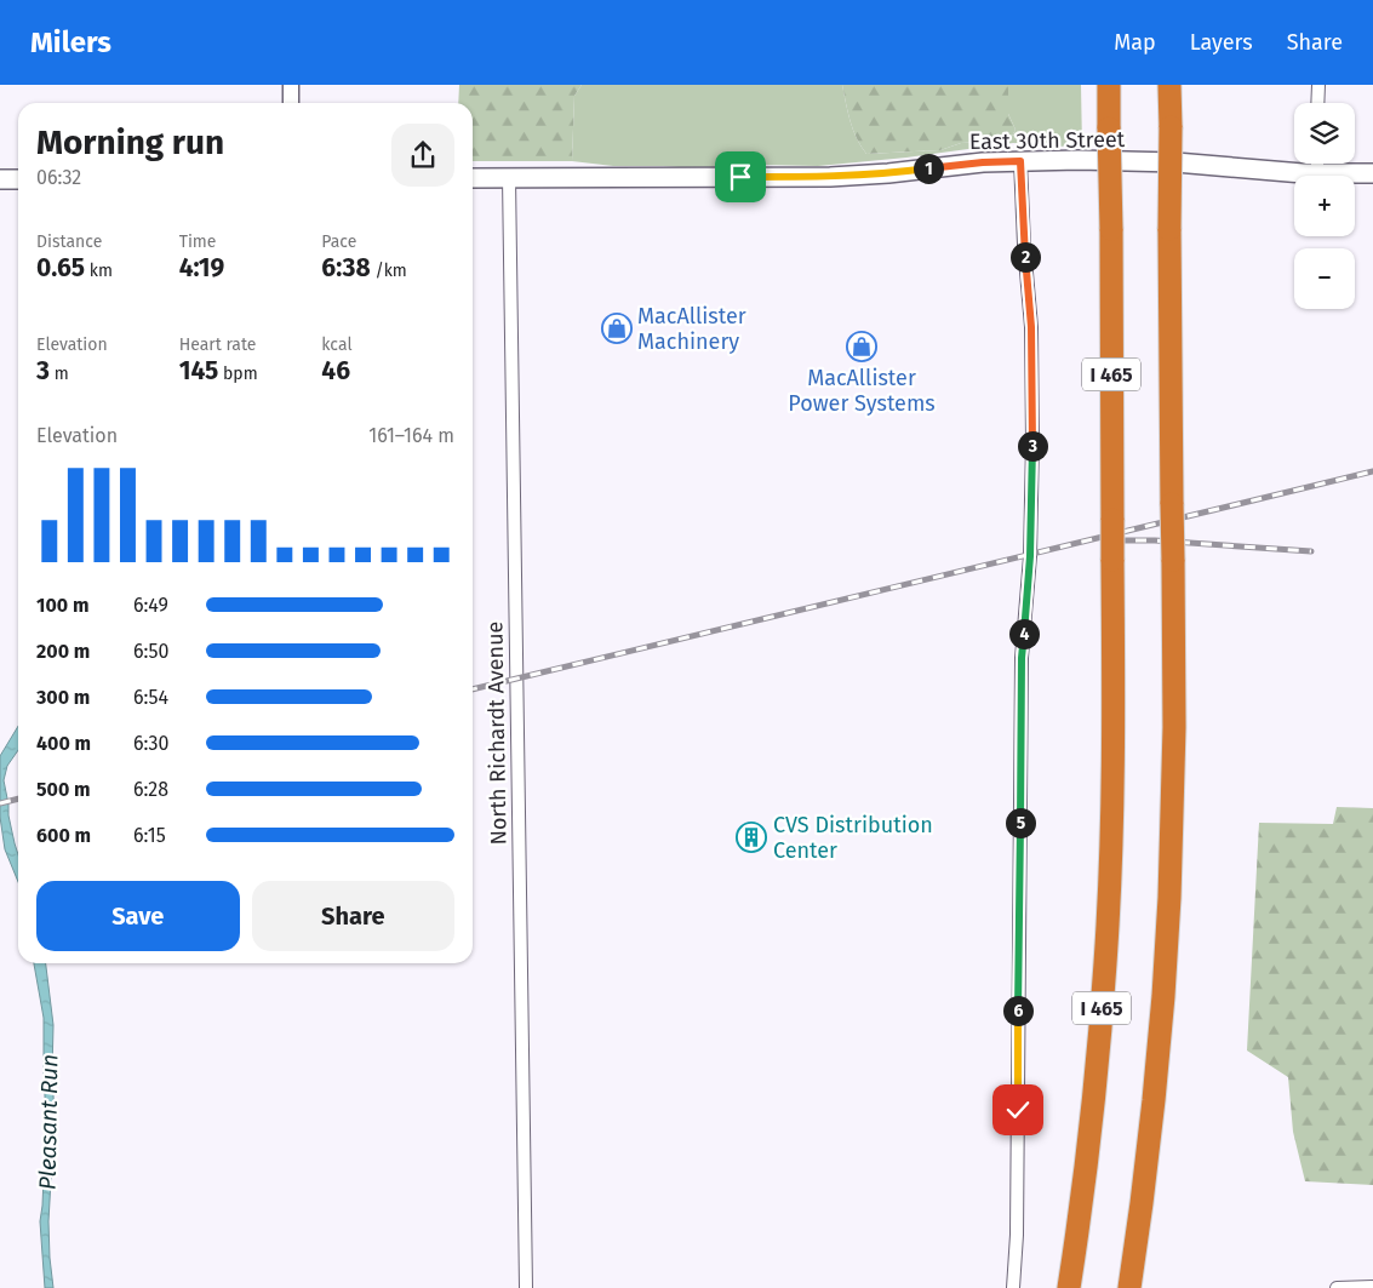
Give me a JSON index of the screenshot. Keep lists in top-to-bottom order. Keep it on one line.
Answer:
{"streets":{"highway":["I 465"],"main road":["East 30th Street"],"street":["North Richardt Avenue"]},"crossings":[["East 30th Street","North Richardt Avenue"]],"water":["Pleasant Run"],"places":{"shop":["MacAllister Machinery","MacAllister Power Systems"],"building":["CVS Distribution Center"]},"page":{"header":"Milers","nav":["Map","Layers","Share"],"map_buttons":["+","−"],"heading":["Morning run","06:32"],"pins":["1","2","3","4","5","6"],"stats":[["Distance","0.65 km"],["Time","4:19"],["Pace","6:38 /km"],["Elevation","3 m"],["Heart rate","145 bpm"],["kcal","46"]],"chart":["Elevation","161–164 m"],"list":[{"name":"100 m","note":"6:49"},{"name":"200 m","note":"6:50"},{"name":"300 m","note":"6:54"},{"name":"400 m","note":"6:30"},{"name":"500 m","note":"6:28"},{"name":"600 m","note":"6:15"}],"buttons":["Save","Share"]}}
